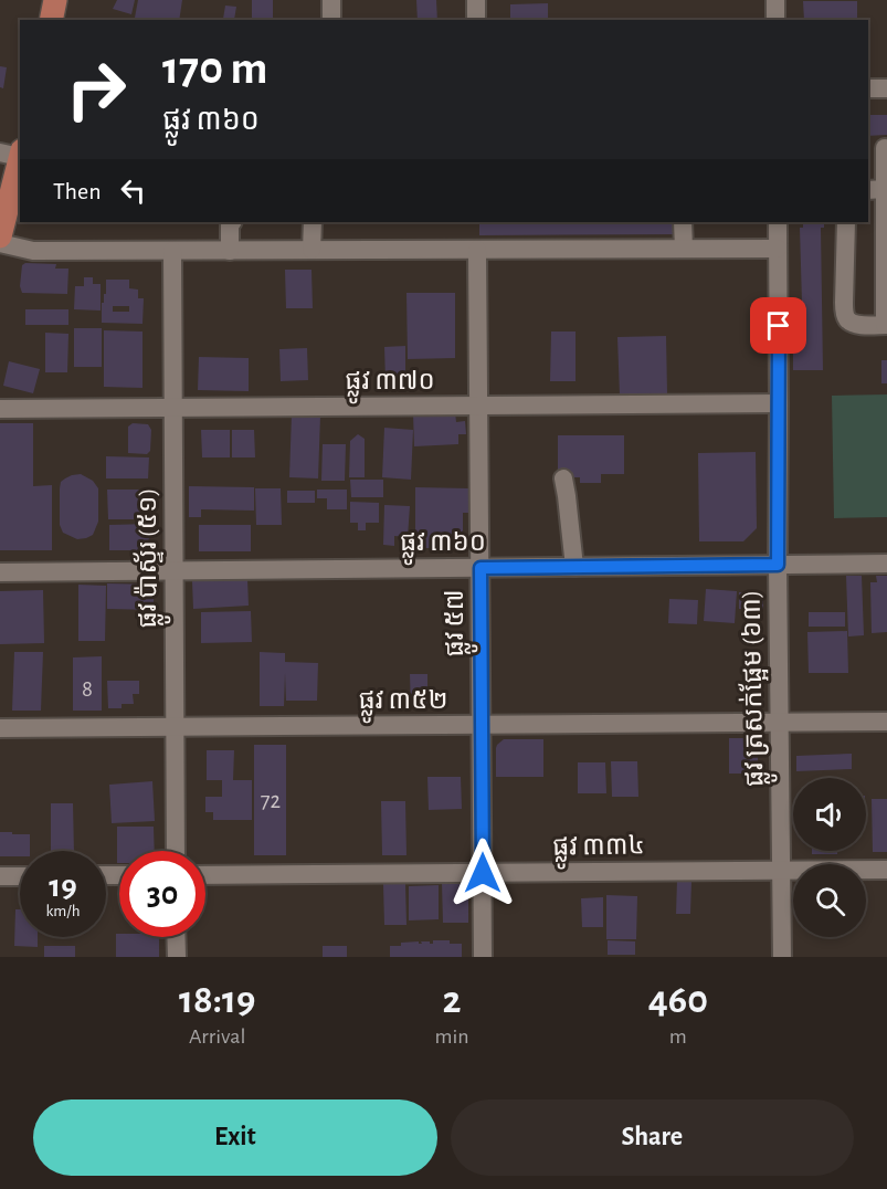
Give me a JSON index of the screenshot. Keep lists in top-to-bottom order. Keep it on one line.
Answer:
{"streets":{"street":["ផ្លូវ ៣៧០","ផ្លូវ ៣៦០","ផ្លូវ ប៉ាស្ទ័រ (៥១)","ផ្លូវ ៥៧","ផ្លូវ ត្រសក់ផ្អែម (៦៣)","ផ្លូវ ៣៥២","ផ្លូវ ៣៣៤"]},"crossings":[["ផ្លូវ ៣៧០","ផ្លូវ ប៉ាស្ទ័រ (៥១)"],["ផ្លូវ ៣៧០","ផ្លូវ ៥៧"],["ផ្លូវ ៣៧០","ផ្លូវ ត្រសក់ផ្អែម (៦៣)"],["ផ្លូវ ៣៦០","ផ្លូវ ប៉ាស្ទ័រ (៥១)"],["ផ្លូវ ៣៦០","ផ្លូវ ៥៧"],["ផ្លូវ ៣៦០","ផ្លូវ ត្រសក់ផ្អែម (៦៣)"],["ផ្លូវ ប៉ាស្ទ័រ (៥១)","ផ្លូវ ៣៥២"],["ផ្លូវ ៥៧","ផ្លូវ ៣៥២"],["ផ្លូវ ៥៧","ផ្លូវ ៣៣៤"],["ផ្លូវ ត្រសក់ផ្អែម (៦៣)","ផ្លូវ ៣៥២"],["ផ្លូវ ត្រសក់ផ្អែម (៦៣)","ផ្លូវ ៣៣៤"]],"house_numbers":["8","72"],"page":{"turn":["170 m","ផ្លូវ ៣៦០"],"then":"Then","speed":"19 km/h","limit":"30","eta":["18:19","Arrival","2","min","460","m"],"buttons":["Exit","Share"]}}
